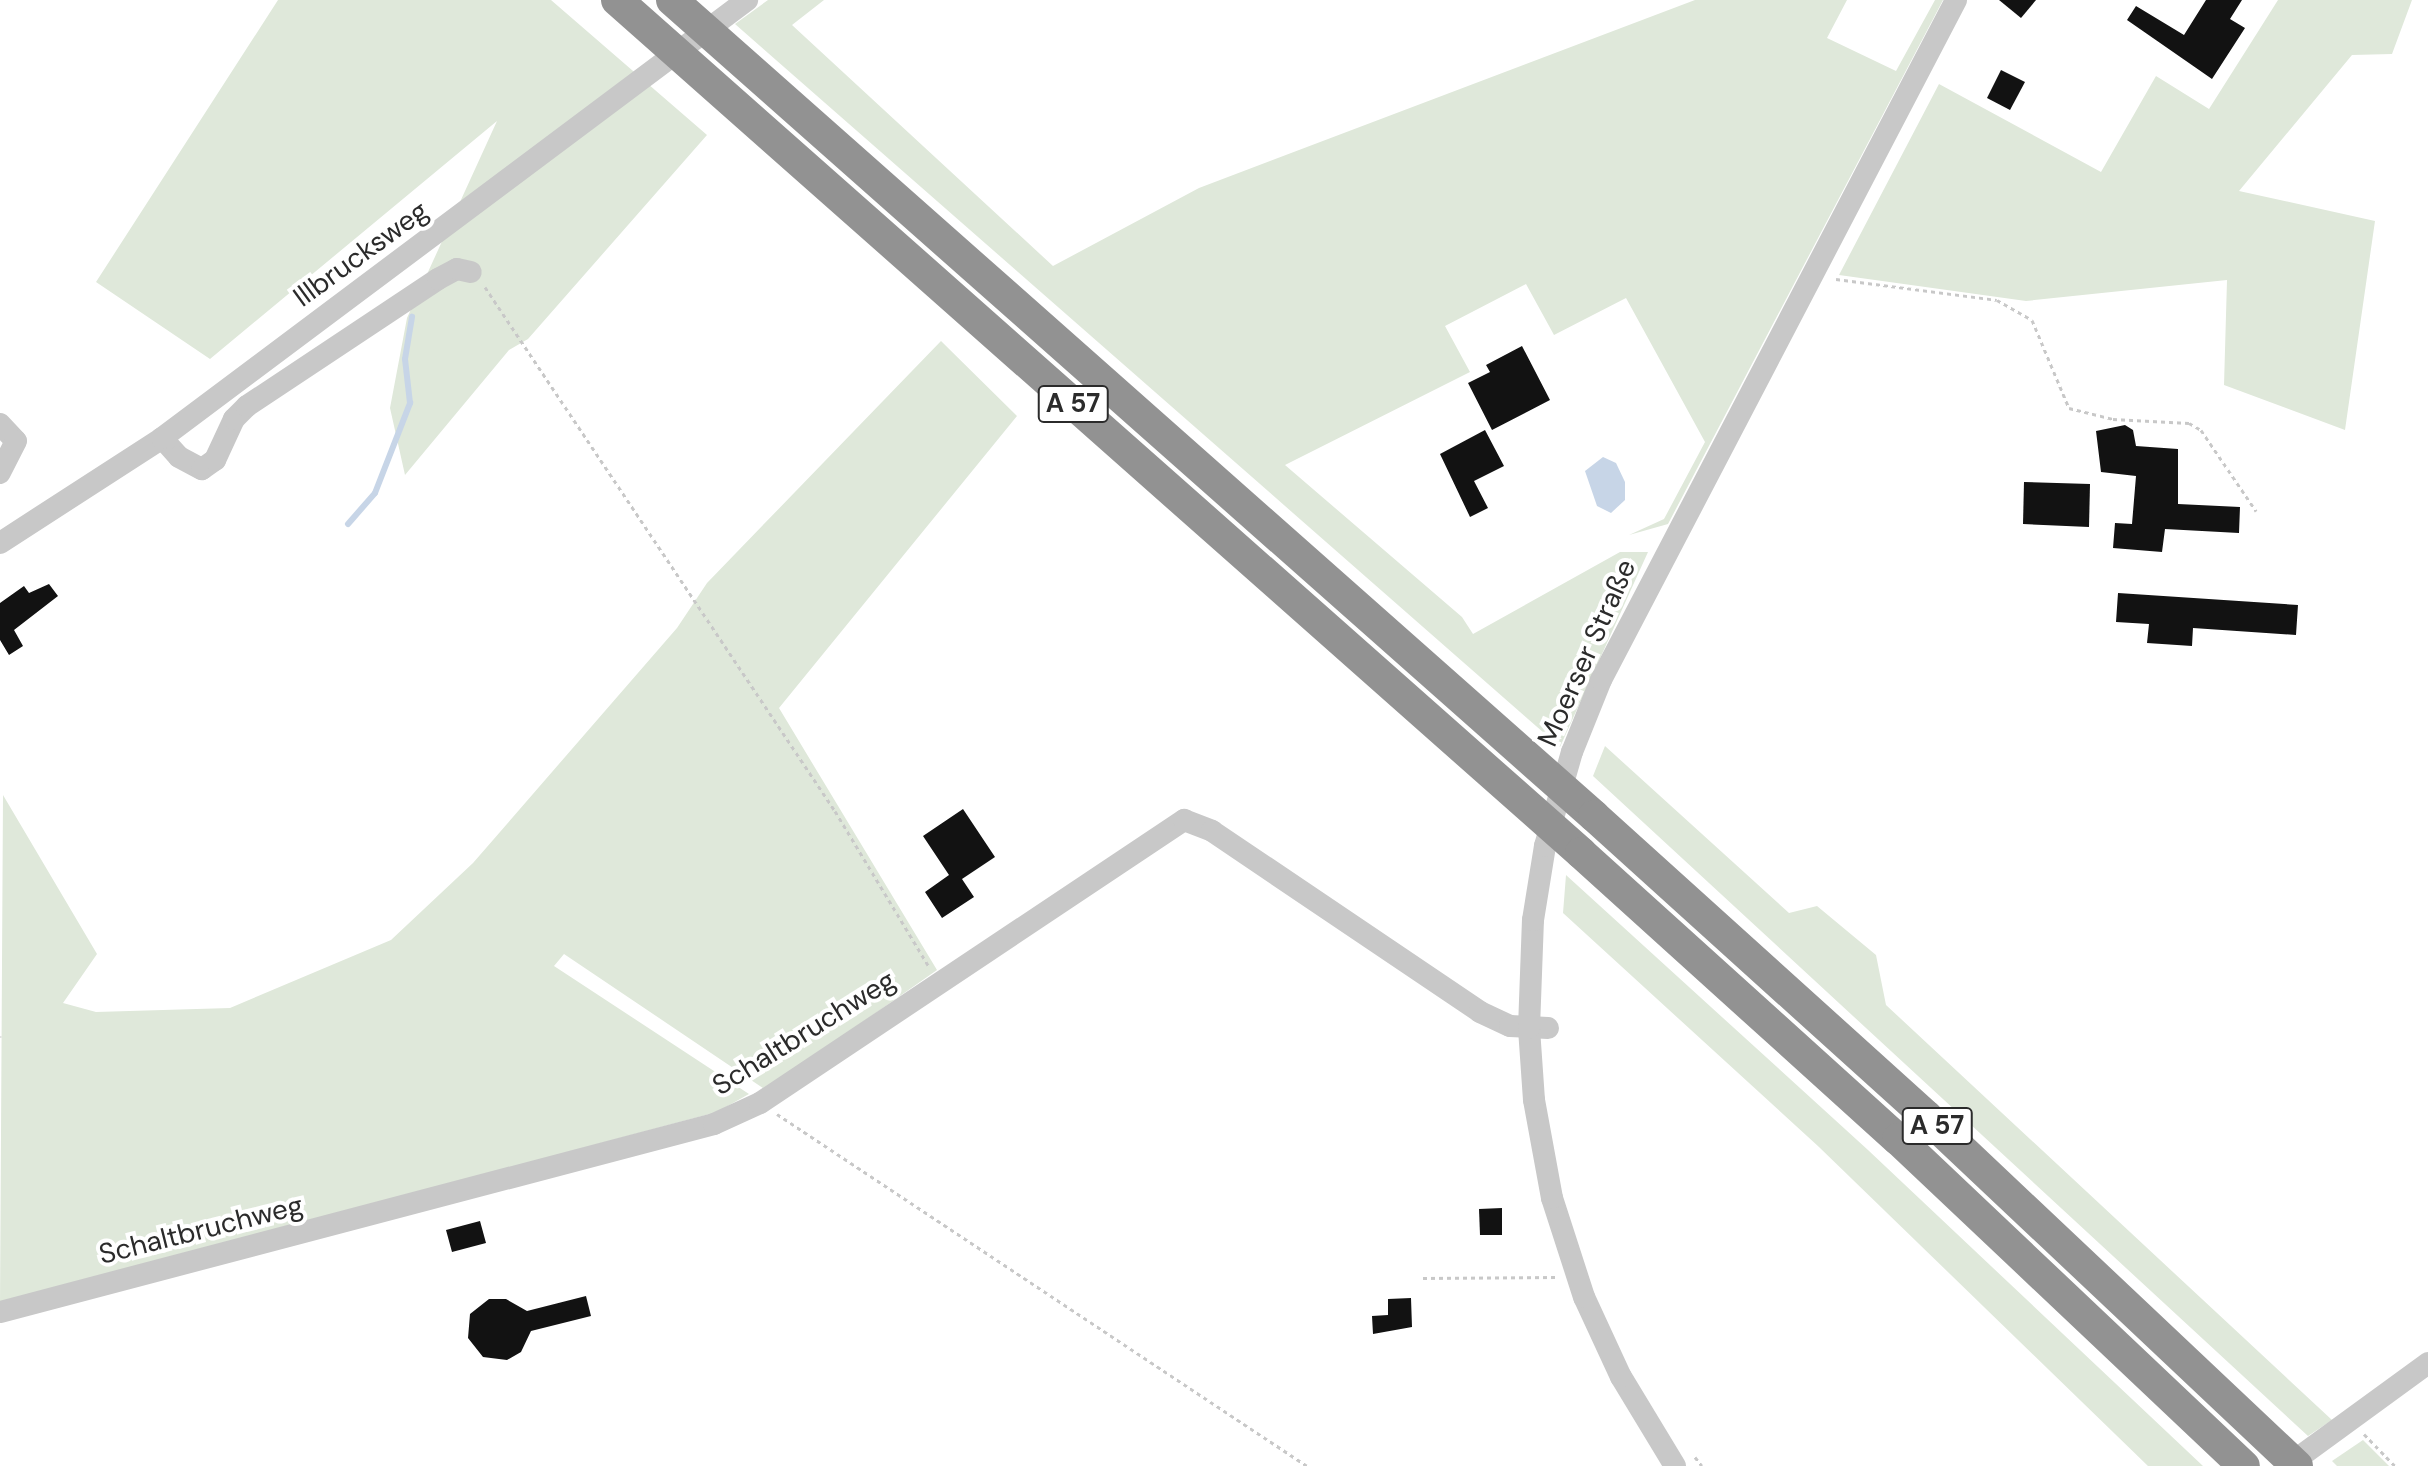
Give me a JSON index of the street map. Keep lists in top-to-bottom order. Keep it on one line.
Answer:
{"streets":{"highway":["A 57"],"street":["Illbrucksweg","Moerser Straße","Schaltbruchweg"]},"crossings":[["Illbrucksweg","A 57"],["Moerser Straße","Schaltbruchweg"]]}
